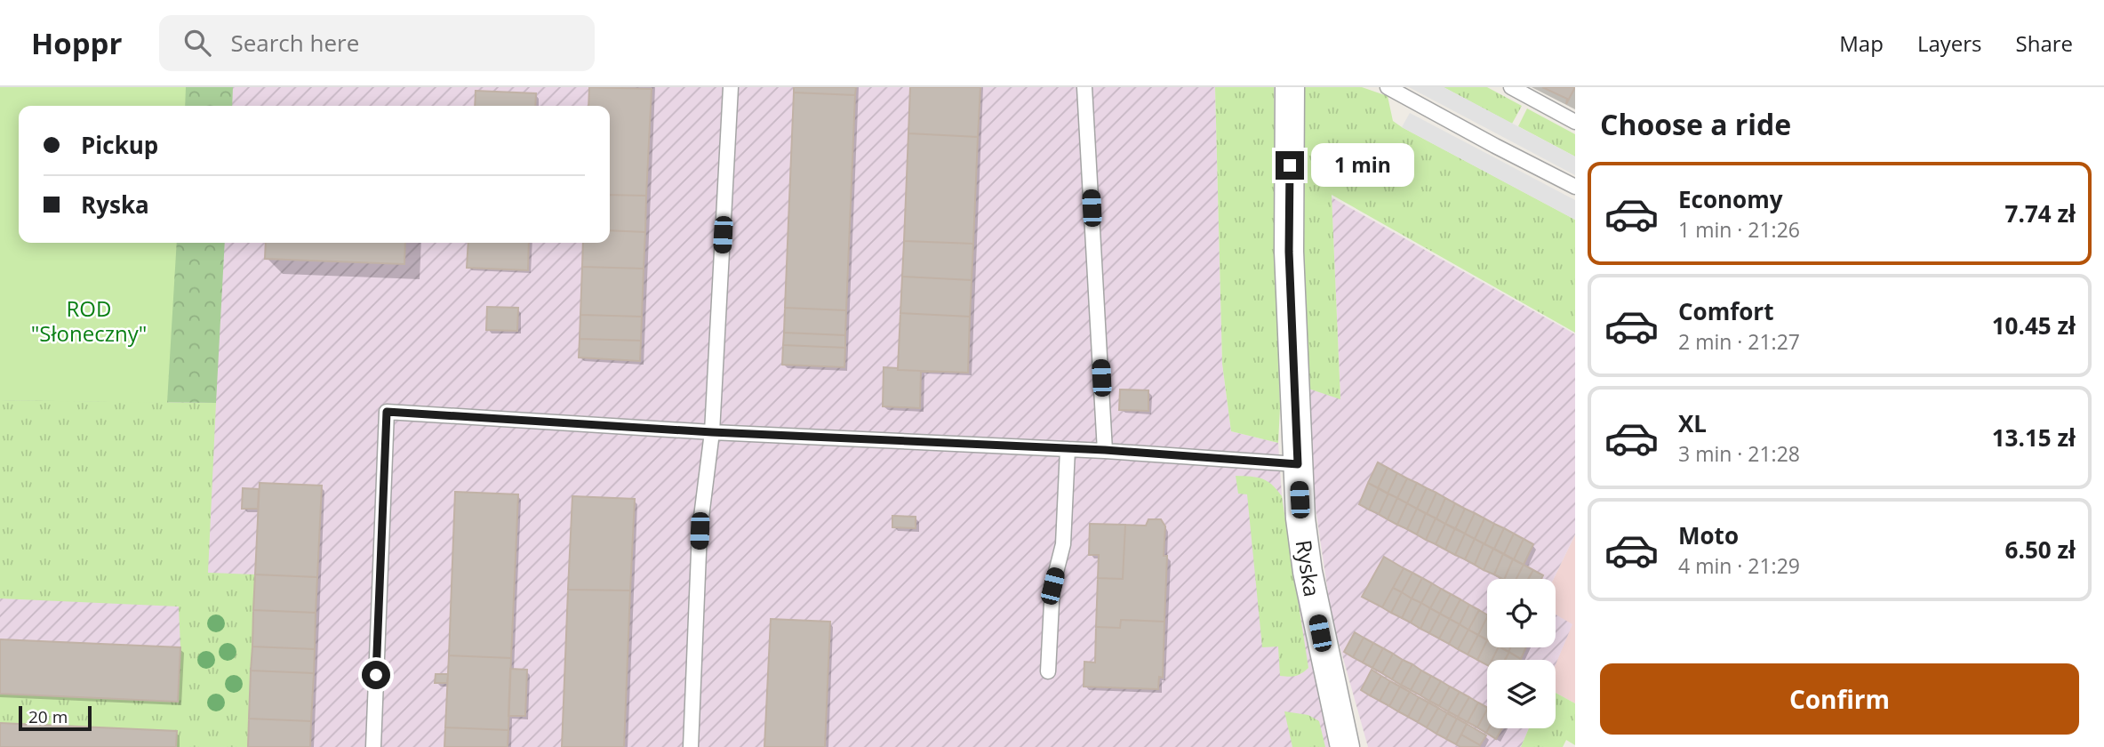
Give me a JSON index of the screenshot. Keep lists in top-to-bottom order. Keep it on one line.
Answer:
{"streets":{"street":["Ryska"]},"parks":["ROD \"Słoneczny\""],"scale_bar":"20 m","page":{"header":"Hoppr","search":"Search here","nav":["Map","Layers","Share"],"heading":"Choose a ride","banner":["Pickup","Ryska"],"bubble":"1 min","list":[{"name":"Economy","note":"1 min · 21:26","value":"7.74 zł"},{"name":"Comfort","note":"2 min · 21:27","value":"10.45 zł"},{"name":"XL","note":"3 min · 21:28","value":"13.15 zł"},{"name":"Moto","note":"4 min · 21:29","value":"6.50 zł"}],"buttons":"Confirm","scale":"20 m"}}
